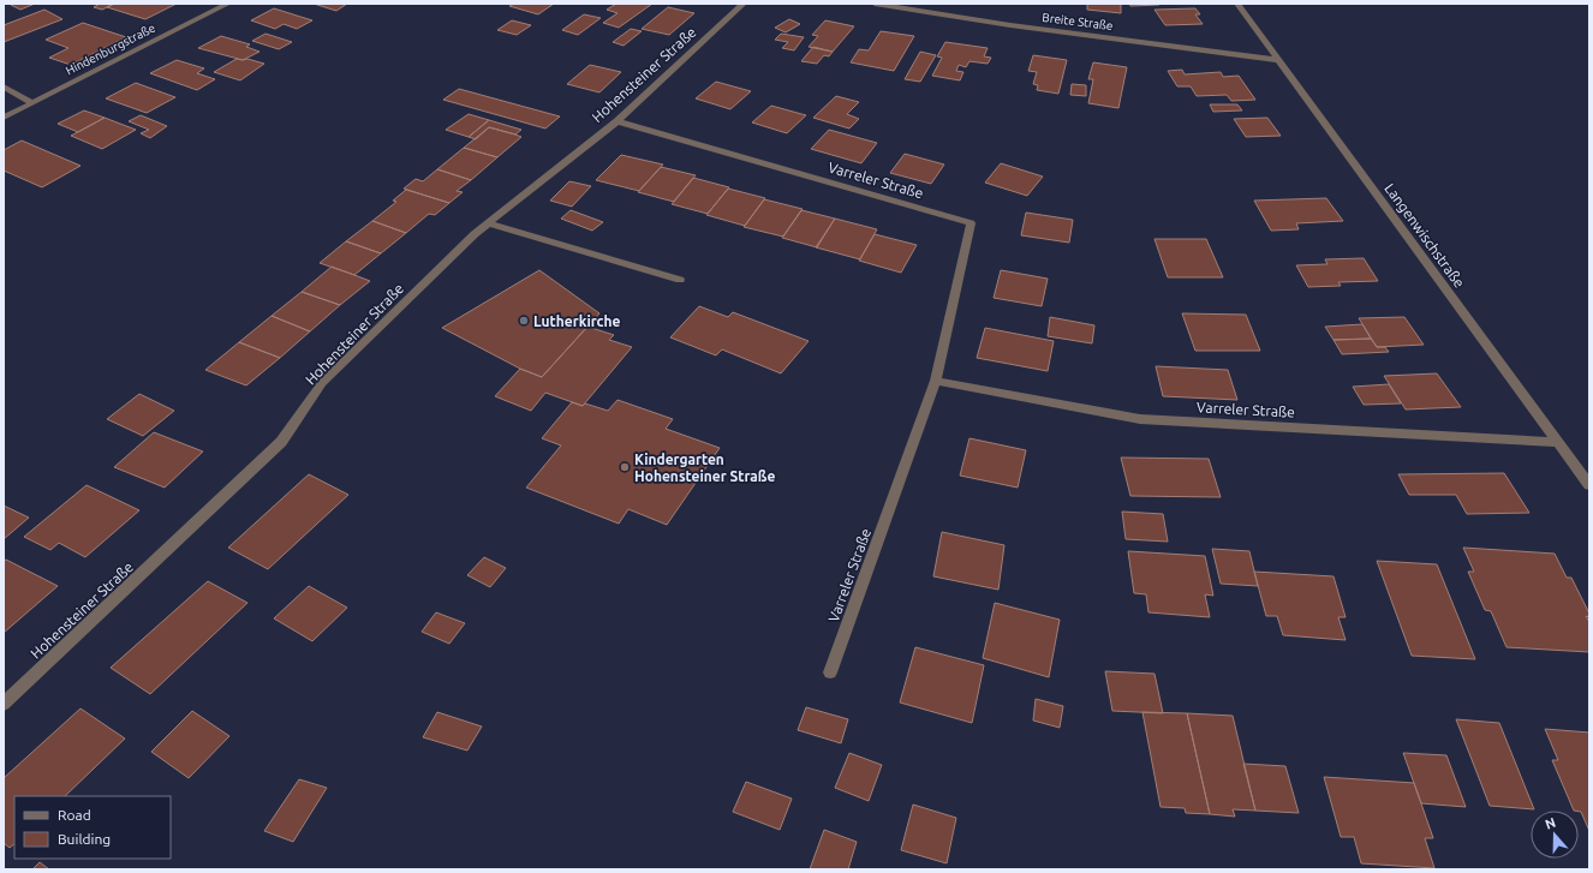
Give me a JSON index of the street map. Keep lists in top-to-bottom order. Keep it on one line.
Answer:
{"streets":{"street":["Breite Straße","Hindenburgstraße","Hohensteiner Straße","Varreler Straße","Langenwischstraße"]},"crossings":[["Breite Straße","Langenwischstraße"],["Hohensteiner Straße","Varreler Straße"],["Varreler Straße","Langenwischstraße"]],"places":["Lutherkirche","Kindergarten Hohensteiner Straße"],"legend":["Road","Building"],"north":"top"}
